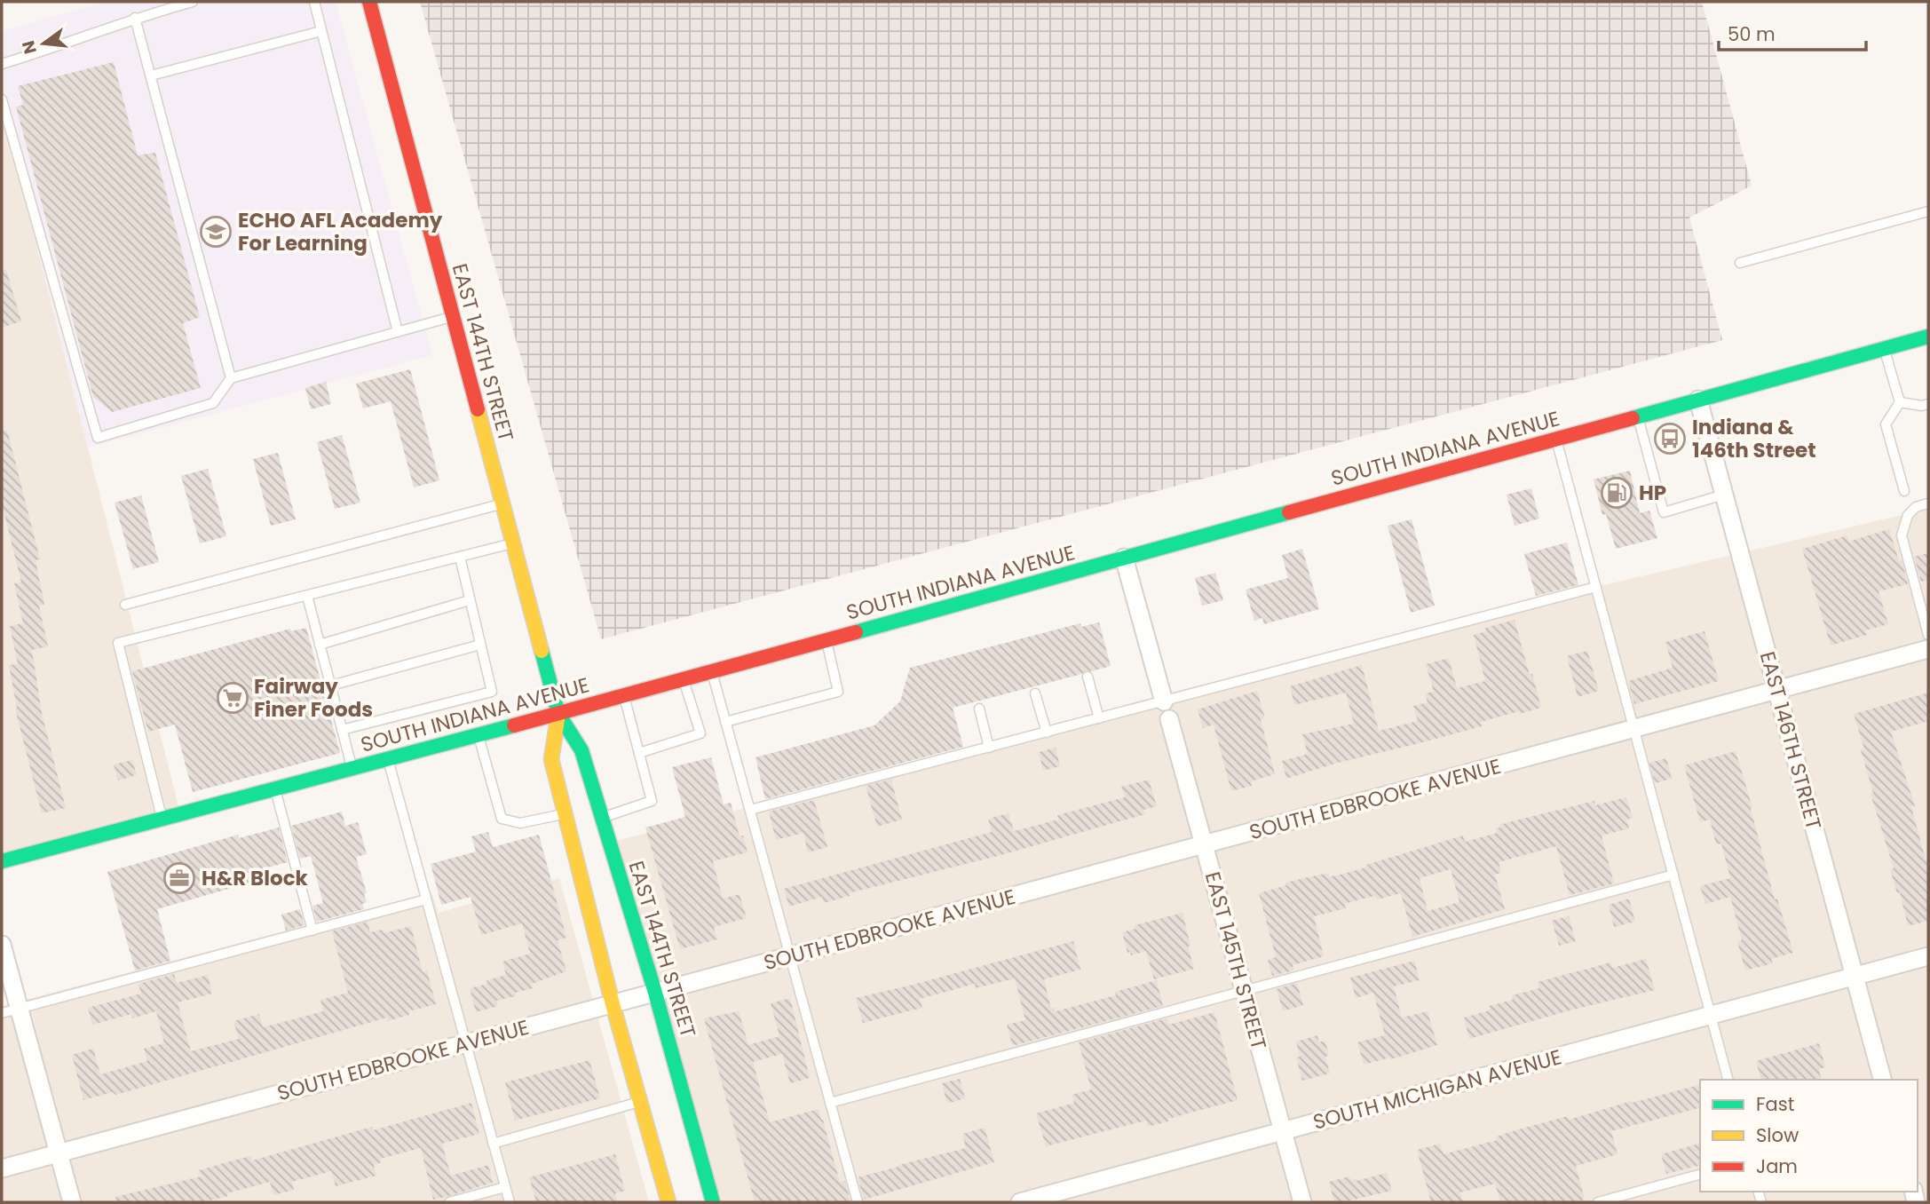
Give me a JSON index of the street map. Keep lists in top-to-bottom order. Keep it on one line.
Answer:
{"streets":{"main road":["EAST 144TH STREET","SOUTH INDIANA AVENUE"],"street":["EAST 146TH STREET","SOUTH EDBROOKE AVENUE","EAST 145TH STREET","SOUTH MICHIGAN AVENUE"]},"crossings":[["EAST 144TH STREET","SOUTH INDIANA AVENUE"],["EAST 144TH STREET","SOUTH EDBROOKE AVENUE"],["SOUTH INDIANA AVENUE","EAST 146TH STREET"],["EAST 146TH STREET","SOUTH EDBROOKE AVENUE"],["EAST 146TH STREET","SOUTH MICHIGAN AVENUE"],["SOUTH EDBROOKE AVENUE","EAST 145TH STREET"],["EAST 145TH STREET","SOUTH MICHIGAN AVENUE"]],"places":{"school or university":["ECHO AFL Academy For Learning"],"bus stop":["Indiana & 146th Street"],"fuel station":["HP"],"supermarket":["Fairway Finer Foods"],"office":["H&R Block"]},"legend":["Fast","Slow","Jam"],"scale_bar":"50 m","north":"left"}
